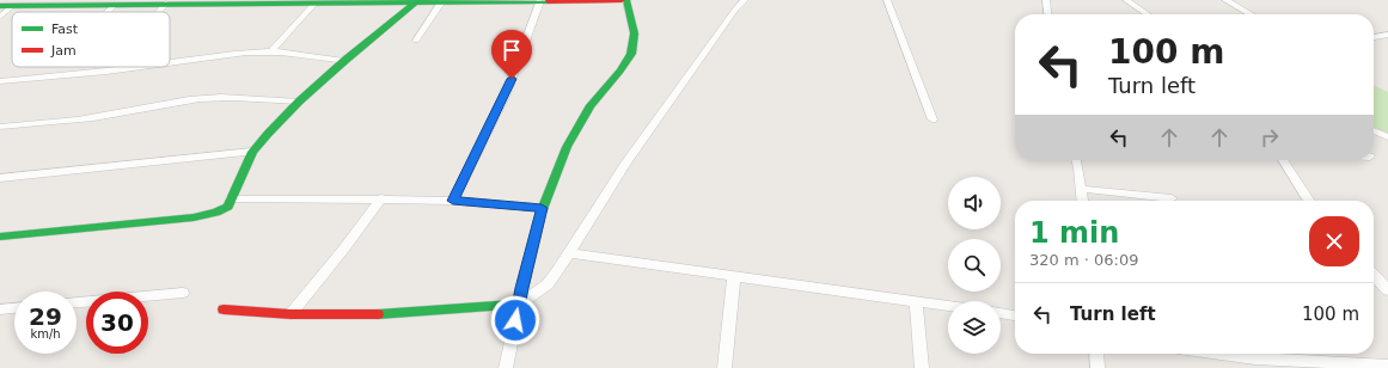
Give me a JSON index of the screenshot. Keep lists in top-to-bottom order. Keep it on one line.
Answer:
{"legend":["Fast","Jam"],"page":{"turn":["100 m","Turn left"],"heading":["1 min","320 m · 06:09"],"list":[{"name":"Turn left","value":"100 m"}],"speed":"29 km/h","limit":"30"}}
